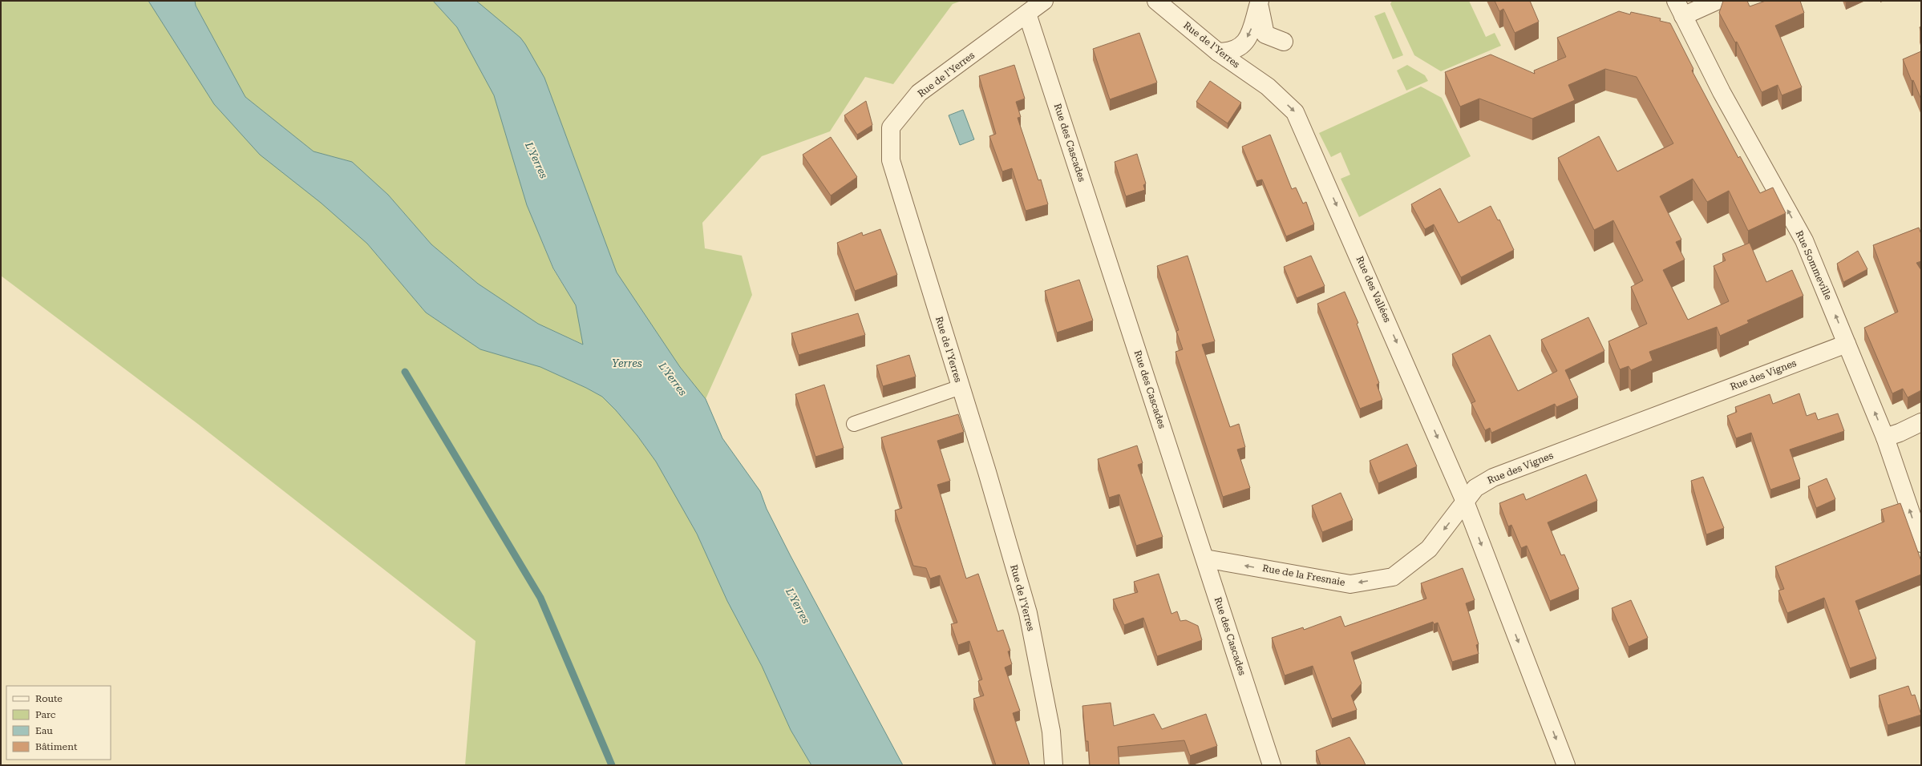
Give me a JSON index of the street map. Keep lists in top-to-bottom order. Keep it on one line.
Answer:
{"streets":{"street":["Rue de l'Yerres","Rue des Cascades","Rue Sommeville","Rue des Vallées","Rue des Vignes","Rue de la Fresnaie"]},"crossings":[["Rue de l'Yerres","Rue des Cascades"],["Rue de l'Yerres","Rue des Vallées"],["Rue des Cascades","Rue de la Fresnaie"],["Rue Sommeville","Rue des Vignes"],["Rue des Vallées","Rue des Vignes"],["Rue des Vallées","Rue de la Fresnaie"],["Rue des Vignes","Rue de la Fresnaie"]],"one_way":["Rue Sommeville","Rue des Vallées","Rue de la Fresnaie"],"water":["L'Yerres","Yerres"],"legend":["Route","Parc","Eau","Bâtiment"]}
